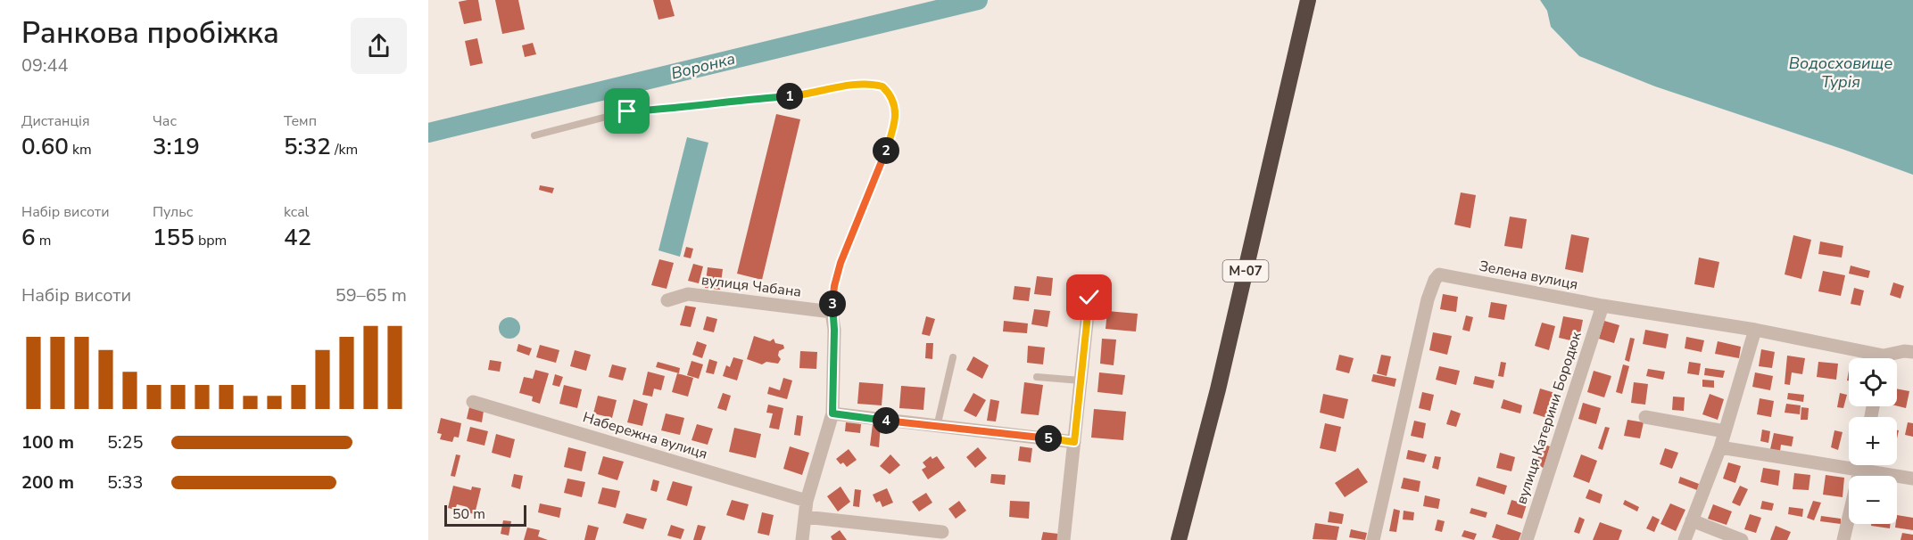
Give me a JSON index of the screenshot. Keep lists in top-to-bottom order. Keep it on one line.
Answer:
{"streets":{"highway":["М-07"],"street":["Зелена вулиця","вулиця Чабана","вулиця Катерини Бородюк","Набережна вулиця"]},"crossings":[["Зелена вулиця","вулиця Катерини Бородюк"]],"water":["Водосховище Турія","Воронка"],"scale_bar":"50 m","page":{"heading":["Ранкова пробіжка","09:44"],"pins":["1","2","3","4","5"],"stats":[["Дистанція","0.60 km"],["Час","3:19"],["Темп","5:32 /km"],["Набір висоти","6 m"],["Пульс","155 bpm"],["kcal","42"]],"chart":["Набір висоти","59–65 m"],"map_buttons":["+","−"],"list":[{"name":"100 m","note":"5:25"},{"name":"200 m","note":"5:33"}],"scale":"50 m"}}
